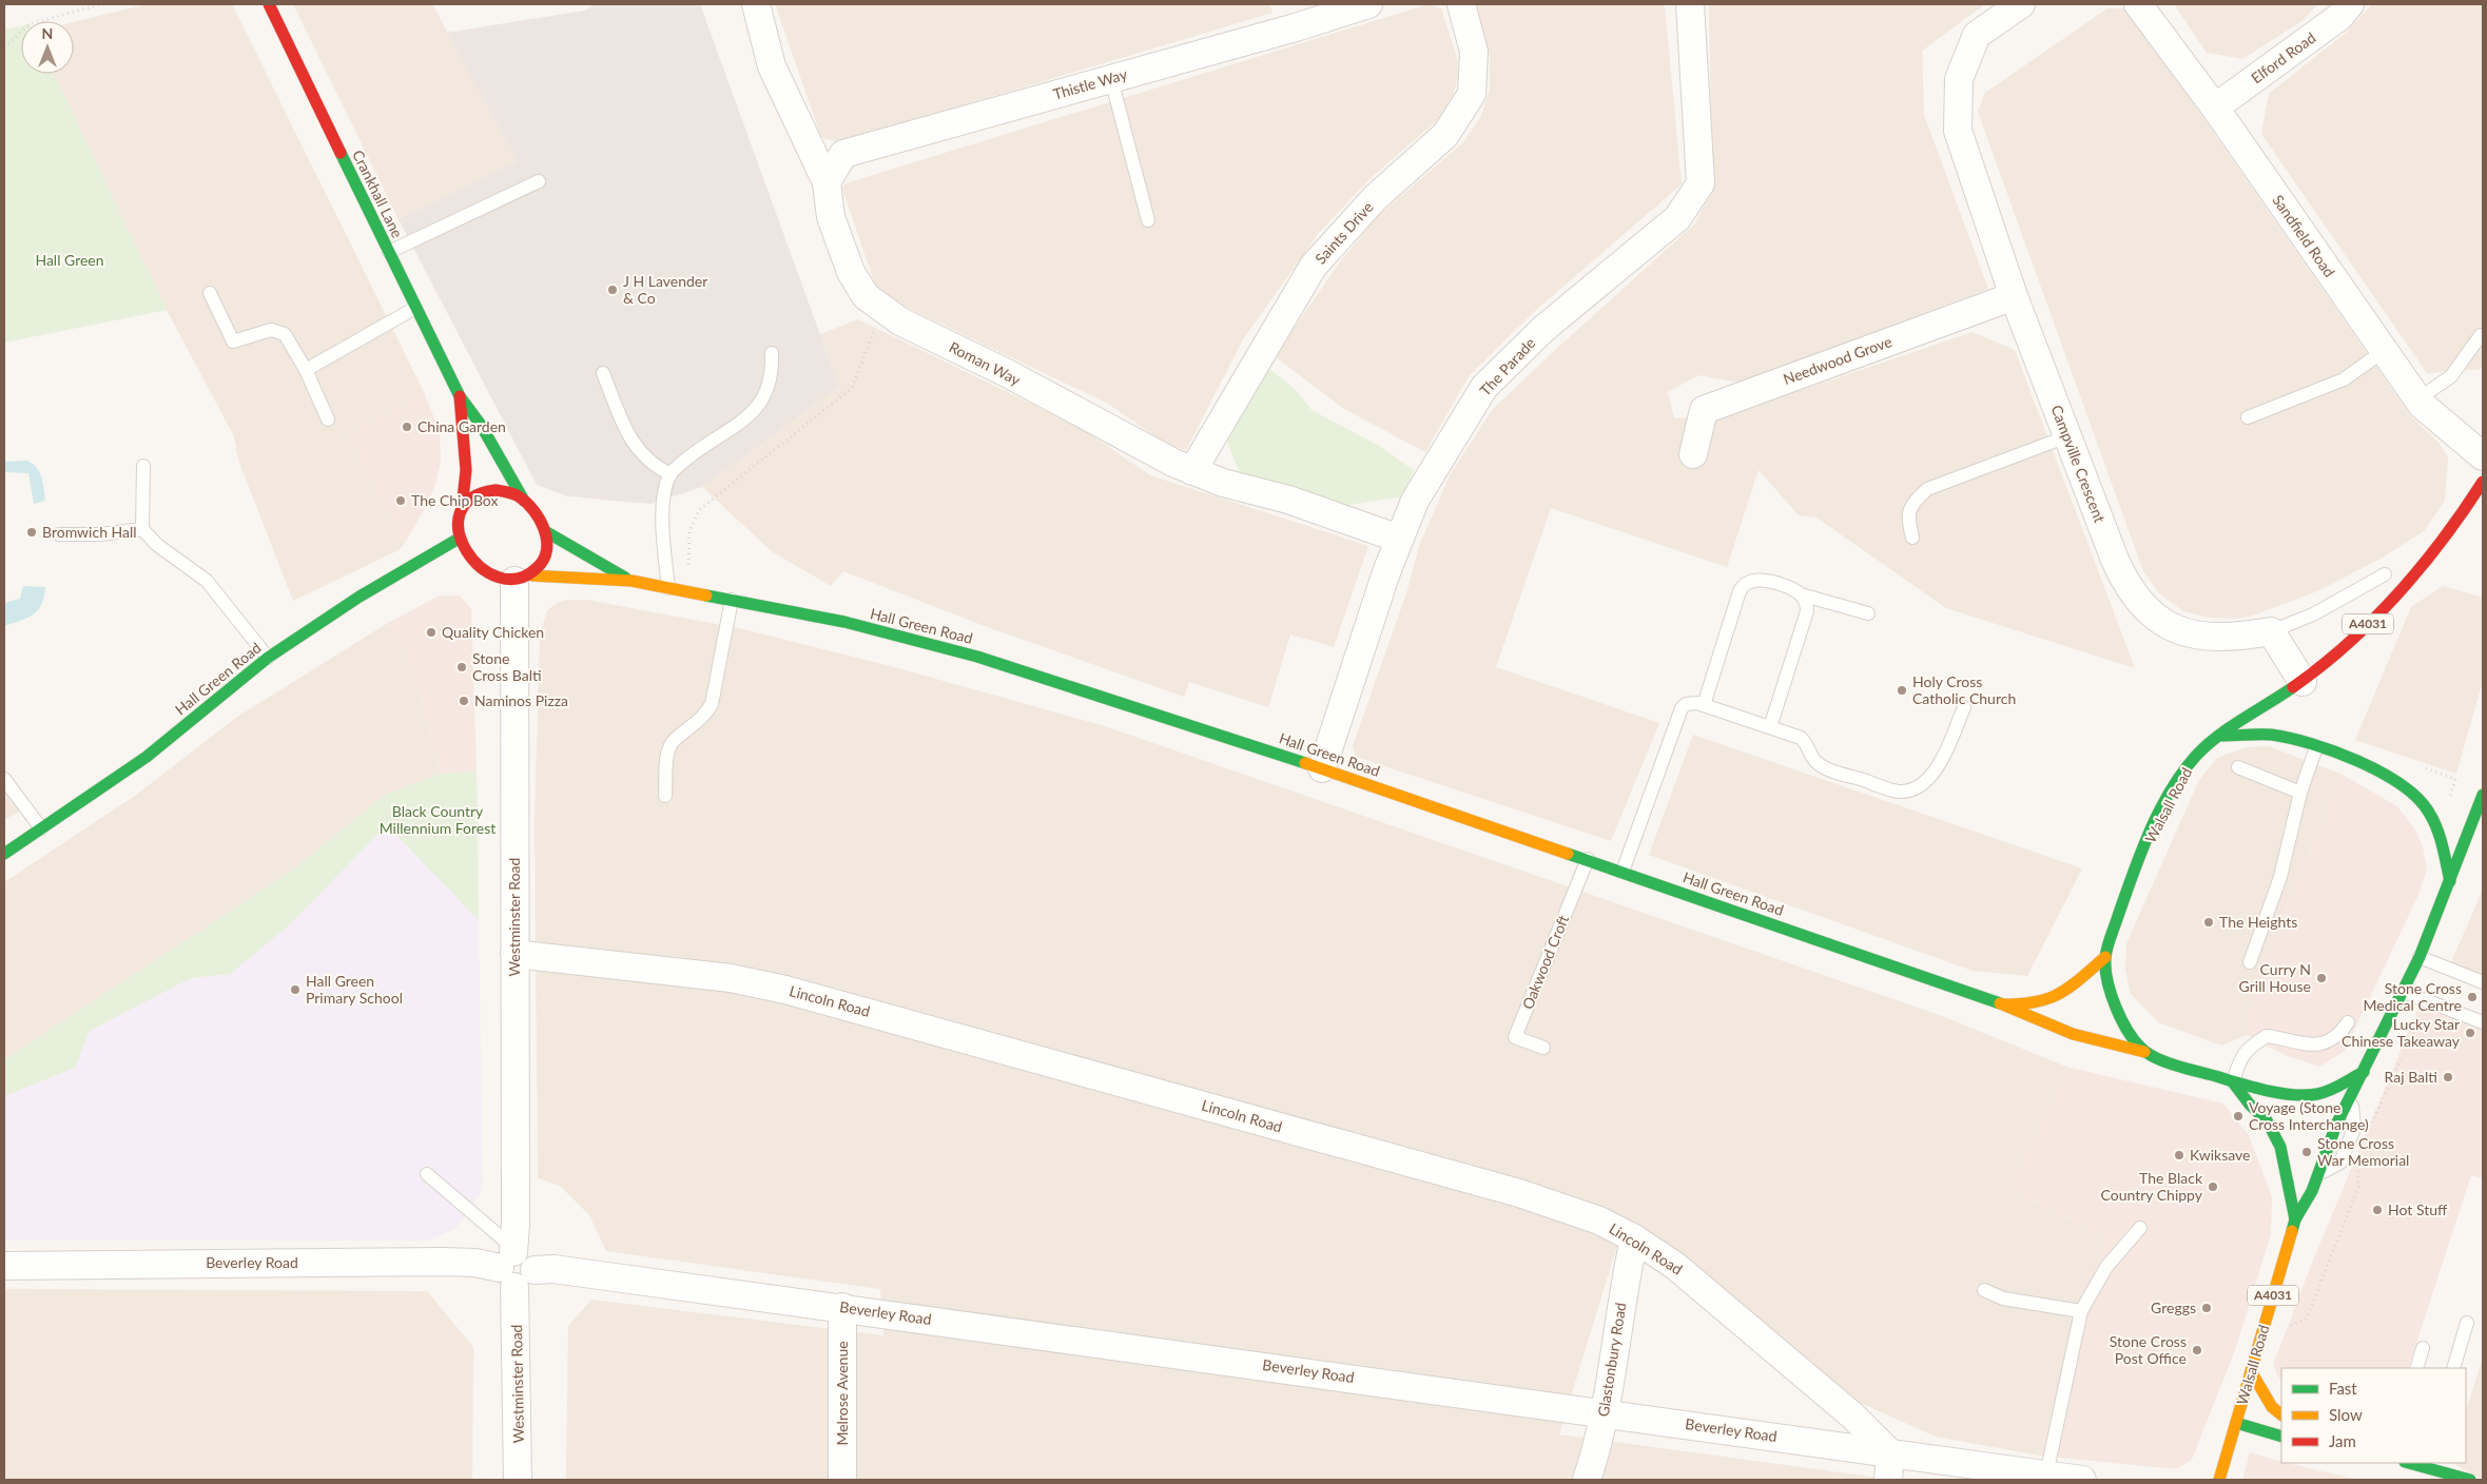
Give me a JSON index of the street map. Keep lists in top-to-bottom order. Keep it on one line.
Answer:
{"streets":{"street":["Elford Road","Thistle Way","Crankhall Lane","Saints Drive","Sandfield Road","Needwood Grove","Roman Way","The Parade","Campville Crescent","A4031","Hall Green Road","Walsall Road","Westminster Road","Lincoln Road","Beverley Road","Glastonbury Road","Melrose Avenue"],"lane":["Oakwood Croft"]},"crossings":[["Elford Road","Sandfield Road"],["Thistle Way","Roman Way"],["Crankhall Lane","Hall Green Road"],["Crankhall Lane","Westminster Road"],["Saints Drive","Roman Way"],["Needwood Grove","Campville Crescent"],["Roman Way","The Parade"],["The Parade","Hall Green Road"],["Hall Green Road","Walsall Road"],["Hall Green Road","Westminster Road"],["Hall Green Road","Oakwood Croft"],["Westminster Road","Lincoln Road"],["Westminster Road","Beverley Road"],["Lincoln Road","Beverley Road"],["Lincoln Road","Glastonbury Road"],["Beverley Road","Glastonbury Road"],["Beverley Road","Melrose Avenue"]],"parks":["Hall Green","Black Country Millennium Forest"],"places":["J H Lavender & Co","China Garden","The Chip Box","Bromwich Hall","Quality Chicken","Stone Cross Balti","Holy Cross Catholic Church","Naminos Pizza","The Heights","Curry N Grill House","Hall Green Primary School","Stone Cross Medical Centre","Lucky Star Chinese Takeaway","Raj Balti","Voyage (Stone Cross Interchange)","Stone Cross War Memorial","Kwiksave","The Black Country Chippy","Hot Stuff","Greggs","Stone Cross Post Office"],"legend":["Fast","Slow","Jam"],"north":"top"}
